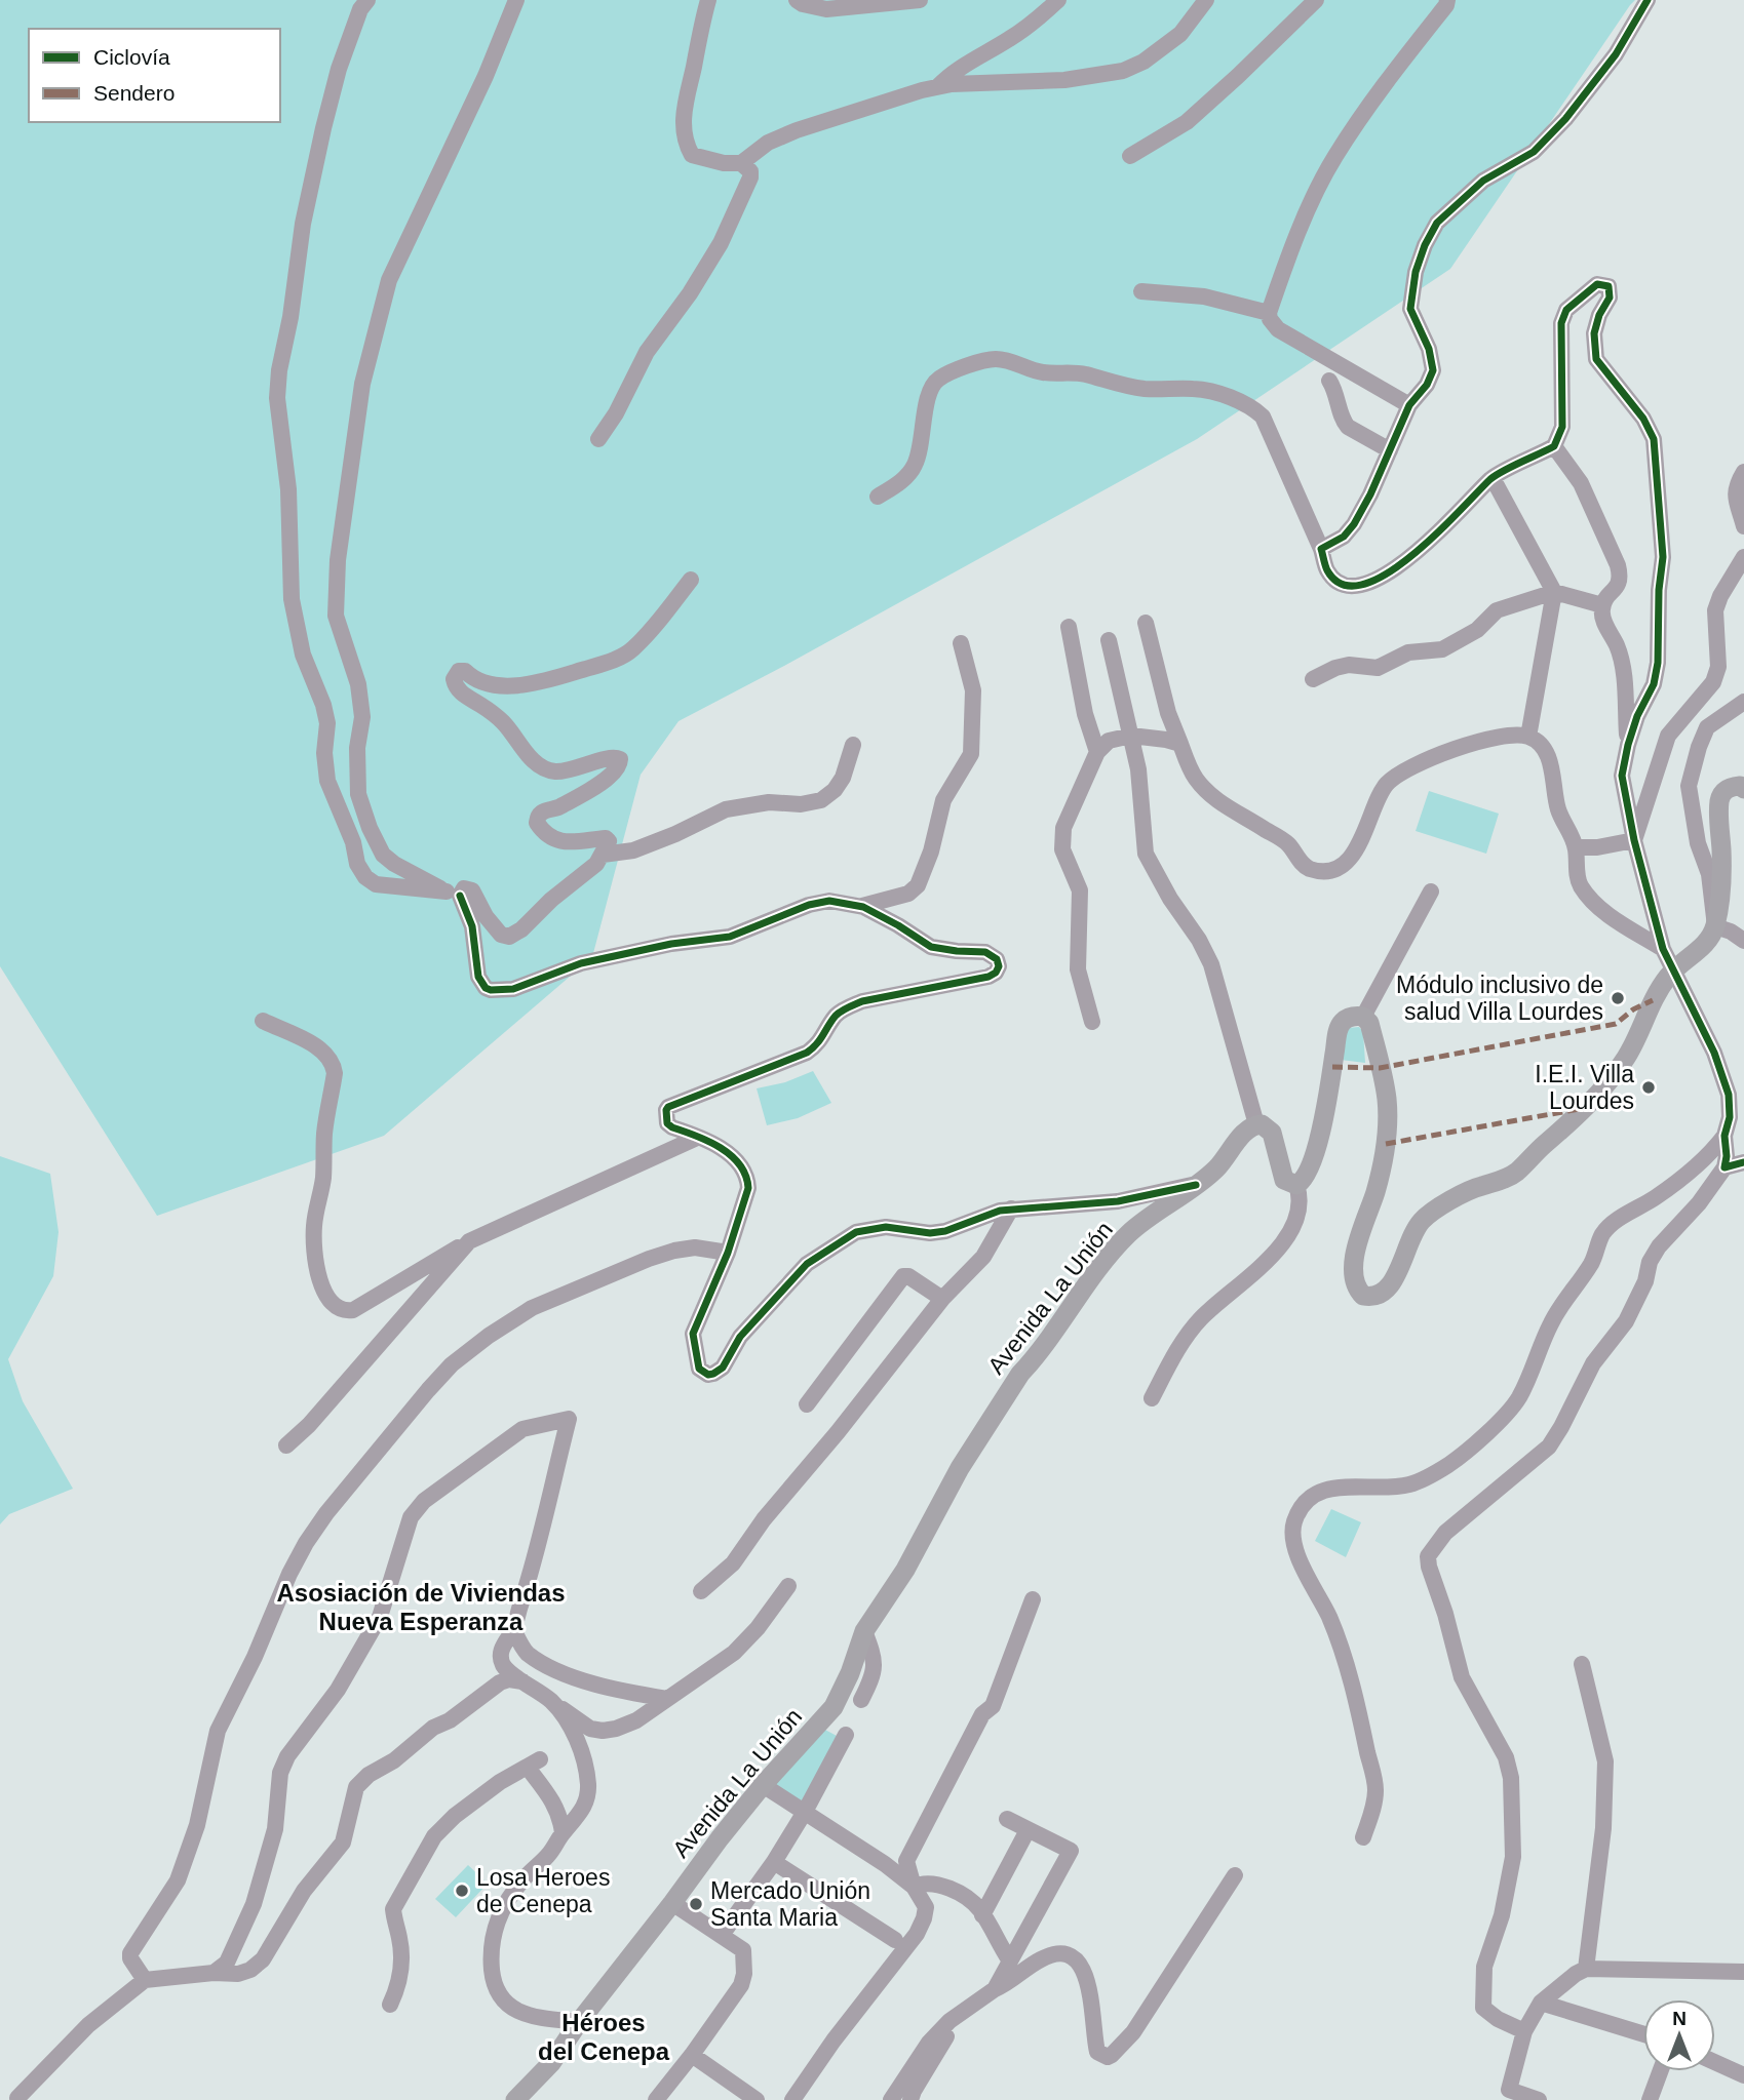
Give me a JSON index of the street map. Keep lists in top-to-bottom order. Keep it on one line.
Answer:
{"streets":{"main road":["Avenida La Unión"]},"districts":["Asosiación de Viviendas Nueva Esperanza","Héroes del Cenepa"],"places":["Módulo inclusivo de salud Villa Lourdes","I.E.I. Villa Lourdes","Losa Heroes de Cenepa","Mercado Unión Santa Maria"],"legend":["Ciclovía","Sendero"],"north":"top"}
